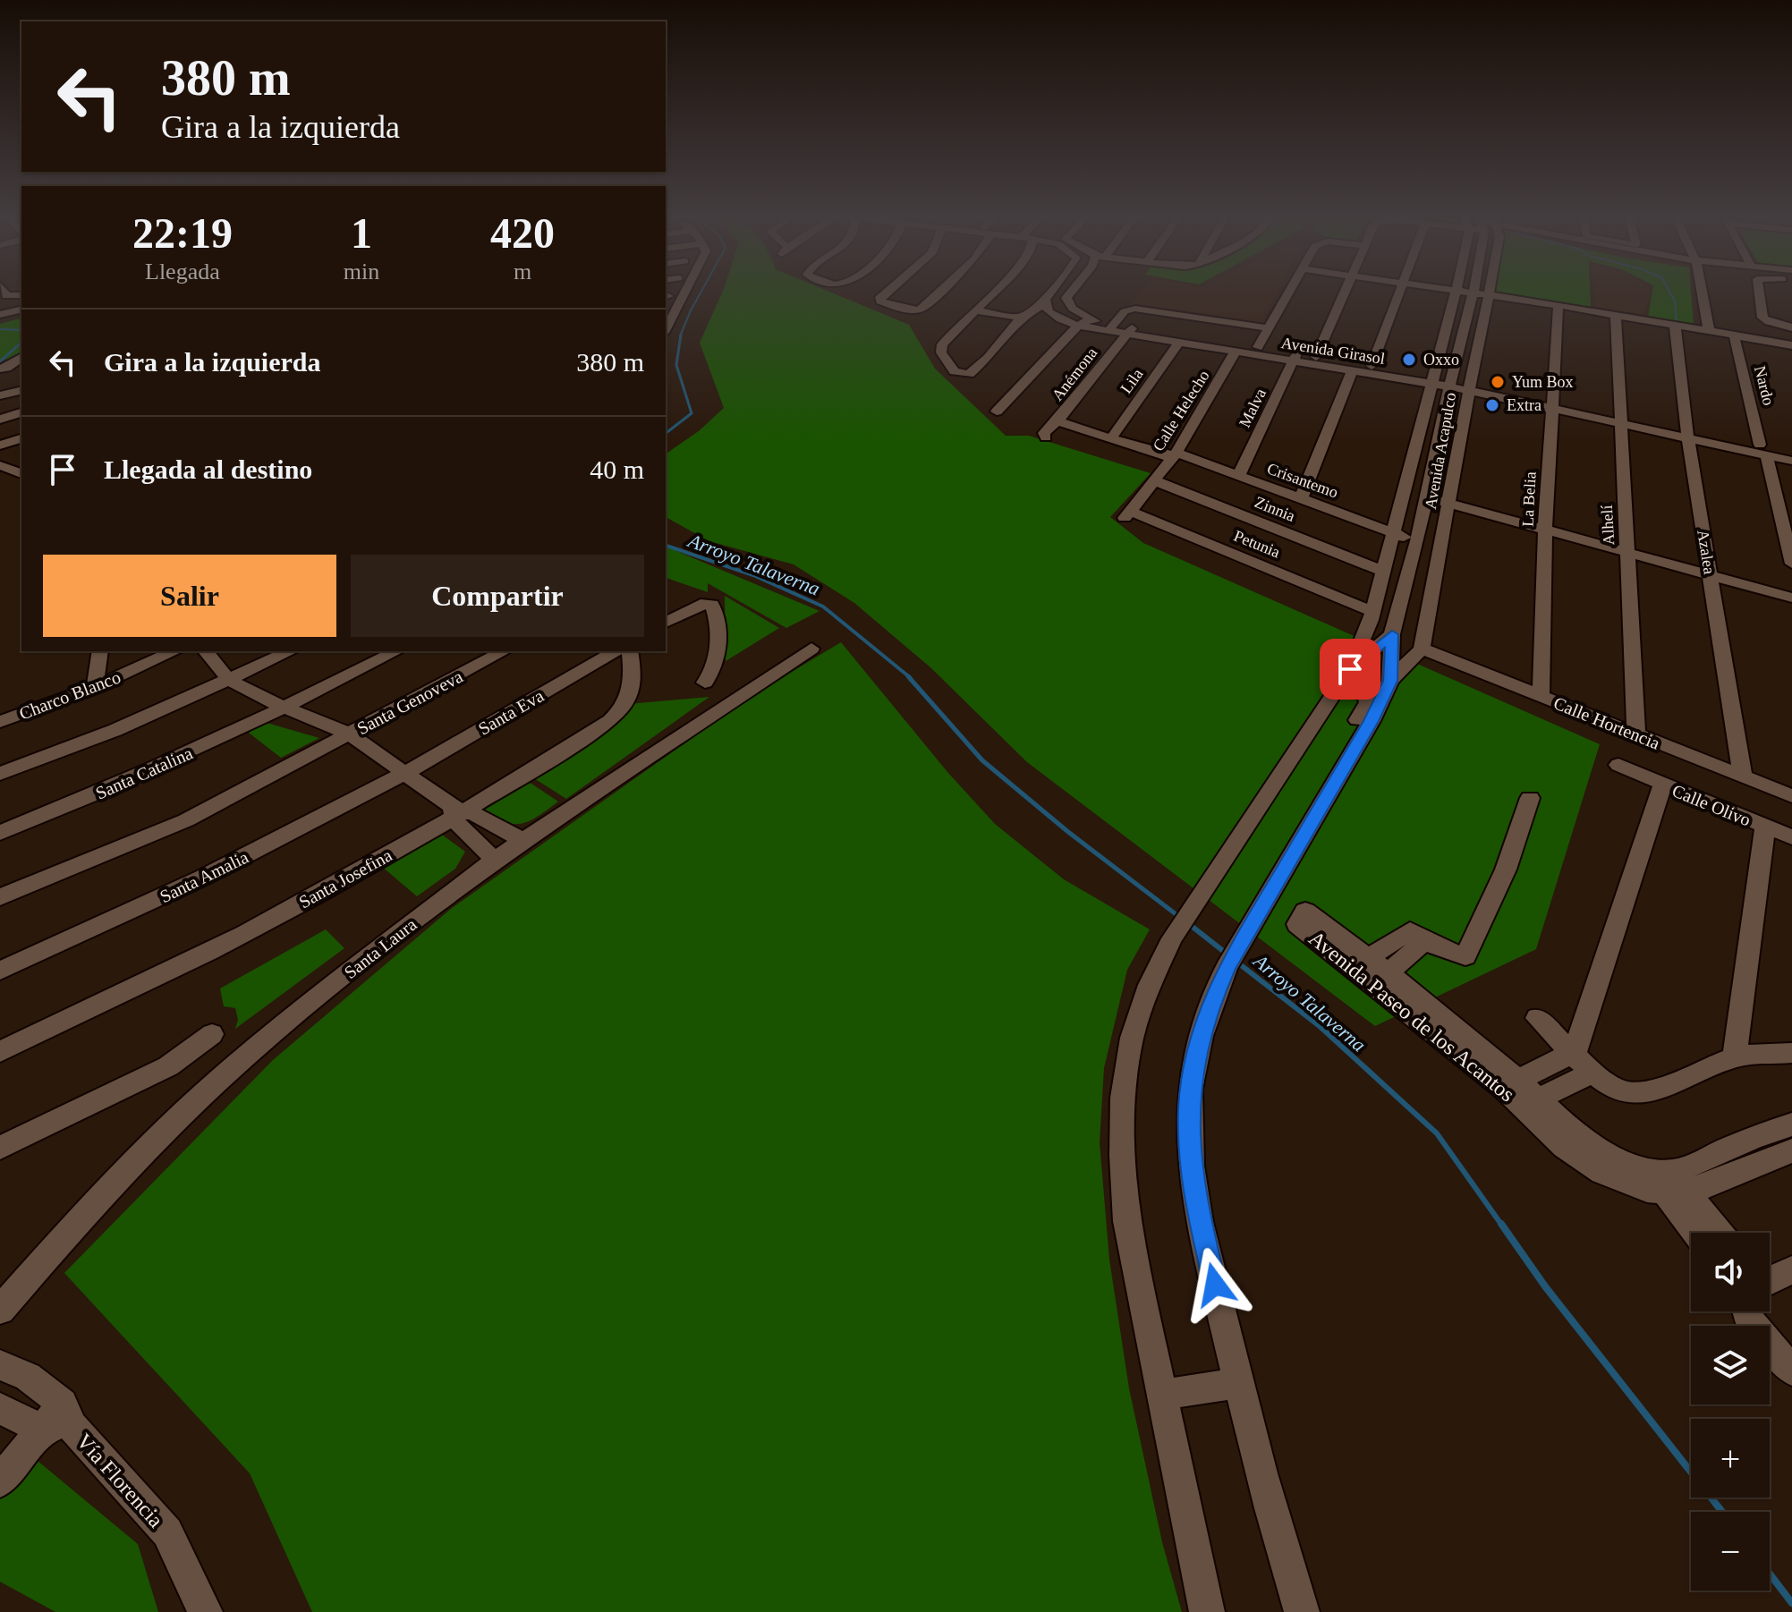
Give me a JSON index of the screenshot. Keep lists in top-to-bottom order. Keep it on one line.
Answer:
{"streets":{"street":["Avenida Girasol","Anémona","Lila","Nardo","Malva","Calle Helecho","Avenida Acapulco","Crisantemo","La Belia","Zinnia","Alhelí","Petunia","Azalea","Charco Blanco","Santa Genoveva","Santa Eva","Calle Hortencia","Santa Catalina","Calle Olivo","Santa Amalia","Santa Josefina","Santa Laura","Avenida Paseo de los Acantos","Vía Florencia"]},"crossings":[["Avenida Girasol","Anémona"],["Avenida Girasol","Lila"],["Avenida Girasol","Nardo"],["Avenida Girasol","Malva"],["Avenida Girasol","Calle Helecho"],["Avenida Girasol","Avenida Acapulco"],["Avenida Girasol","La Belia"],["Avenida Girasol","Alhelí"],["Avenida Girasol","Azalea"],["Anémona","Crisantemo"],["Lila","Crisantemo"],["Malva","Crisantemo"],["Calle Helecho","Crisantemo"],["Calle Helecho","Zinnia"],["Calle Helecho","Petunia"],["Avenida Acapulco","Crisantemo"],["Avenida Acapulco","Zinnia"],["Avenida Acapulco","Petunia"],["Avenida Acapulco","Calle Hortencia"],["La Belia","Calle Hortencia"],["Alhelí","Calle Hortencia"],["Azalea","Calle Hortencia"],["Santa Eva","Santa Amalia"]],"water":["Arroyo Talaverna"],"places":["Oxxo","Yum Box","Extra"],"page":{"turn":["380 m","Gira a la izquierda"],"eta":["22:19","Llegada","1","min","420","m"],"list":[{"name":"Gira a la izquierda","value":"380 m"},{"name":"Llegada al destino","value":"40 m"}],"buttons":["Salir","Compartir"],"map_buttons":["+","−"]}}
